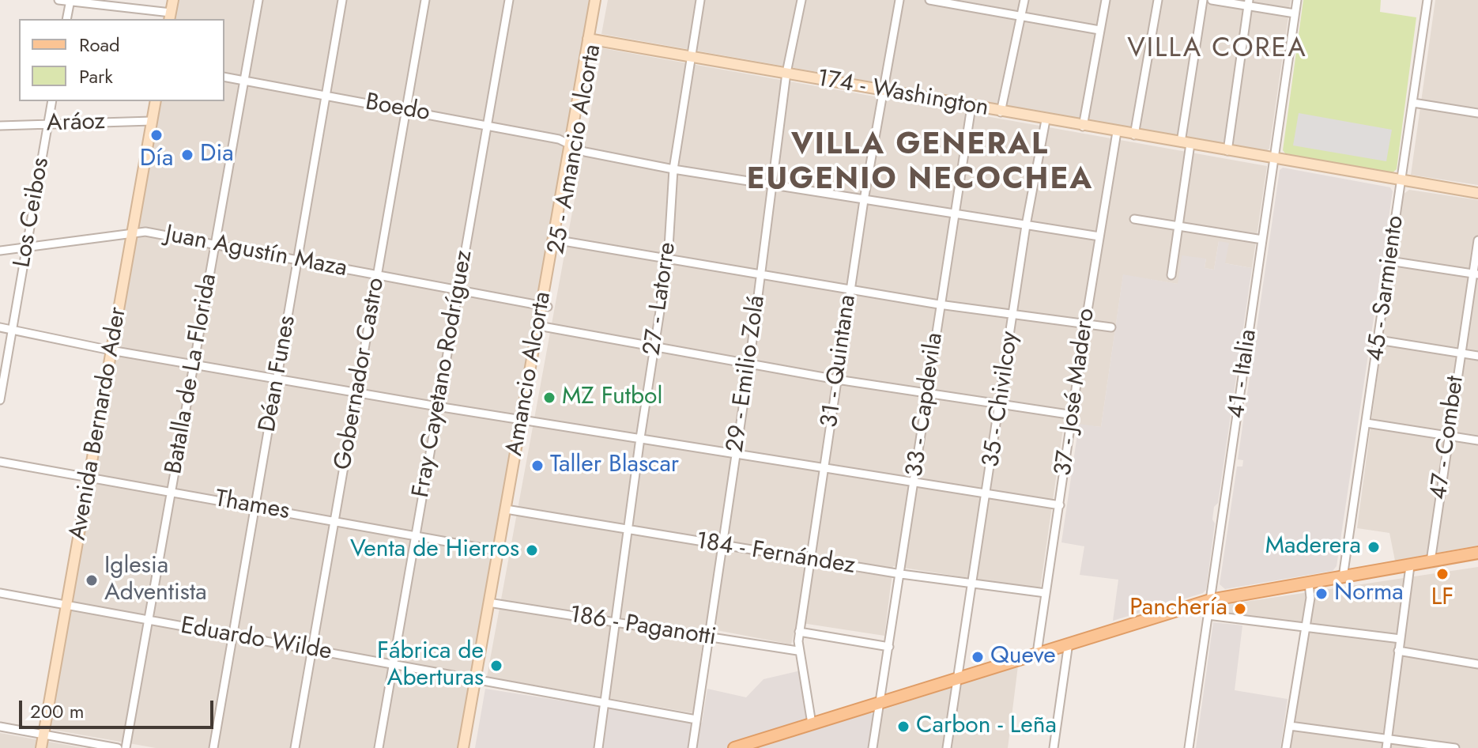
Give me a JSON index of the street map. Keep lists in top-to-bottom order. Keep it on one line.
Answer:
{"streets":{"main road":["174 - Washington","25 - Amancio Alcorta","Amancio Alcorta","Avenida Bernardo Ader"],"street":["Boedo","Aráoz","Los Ceibos","Juan Agustín Maza","45 - Sarmiento","27 - Latorre","31 - Quintana","Batalla de La Florida","Déan Funes","Gobernador Castro","Fray Cayetano Rodríguez","29 - Emilio Zolá","41 - Italia","37 - José Madero","35 - Chivilcoy","33 - Capdevila","47 - Combet","Thames","184 - Fernández","186 - Paganotti","Eduardo Wilde"]},"crossings":[["174 - Washington","25 - Amancio Alcorta"],["174 - Washington","45 - Sarmiento"],["174 - Washington","27 - Latorre"],["174 - Washington","31 - Quintana"],["174 - Washington","29 - Emilio Zolá"],["174 - Washington","41 - Italia"],["174 - Washington","37 - José Madero"],["174 - Washington","35 - Chivilcoy"],["174 - Washington","33 - Capdevila"],["Boedo","25 - Amancio Alcorta"],["Boedo","27 - Latorre"],["Boedo","31 - Quintana"],["Boedo","Batalla de La Florida"],["Boedo","Déan Funes"],["Boedo","Gobernador Castro"],["Boedo","Fray Cayetano Rodríguez"],["Boedo","Amancio Alcorta"],["Boedo","29 - Emilio Zolá"],["Boedo","37 - José Madero"],["Boedo","35 - Chivilcoy"],["Boedo","33 - Capdevila"],["Aráoz","Los Ceibos"],["Aráoz","Avenida Bernardo Ader"],["25 - Amancio Alcorta","Amancio Alcorta"],["Los Ceibos","Juan Agustín Maza"],["Juan Agustín Maza","Batalla de La Florida"],["Juan Agustín Maza","Déan Funes"],["Juan Agustín Maza","Gobernador Castro"],["Juan Agustín Maza","Fray Cayetano Rodríguez"],["Juan Agustín Maza","Amancio Alcorta"],["Juan Agustín Maza","Avenida Bernardo Ader"],["27 - Latorre","184 - Fernández"],["27 - Latorre","186 - Paganotti"],["27 - Latorre","Eduardo Wilde"],["31 - Quintana","184 - Fernández"],["31 - Quintana","186 - Paganotti"],["Batalla de La Florida","Thames"],["Batalla de La Florida","Eduardo Wilde"],["Déan Funes","Thames"],["Déan Funes","Eduardo Wilde"],["Gobernador Castro","Thames"],["Gobernador Castro","Eduardo Wilde"],["Fray Cayetano Rodríguez","Thames"],["Fray Cayetano Rodríguez","Eduardo Wilde"],["29 - Emilio Zolá","184 - Fernández"],["29 - Emilio Zolá","186 - Paganotti"],["29 - Emilio Zolá","Eduardo Wilde"],["37 - José Madero","184 - Fernández"],["35 - Chivilcoy","184 - Fernández"],["33 - Capdevila","184 - Fernández"],["Avenida Bernardo Ader","Thames"],["Avenida Bernardo Ader","Eduardo Wilde"]],"districts":["VILLA COREA","VILLA GENERAL EUGENIO NECOCHEA"],"places":["Día","Dia","MZ Futbol","Taller Blascar","Maderera","Venta de Hierros","LF","Iglesia Adventista","Norma","Panchería","Queve","Fábrica de Aberturas","Carbon - Leña"],"legend":["Road","Park"],"scale_bar":"200 m"}
